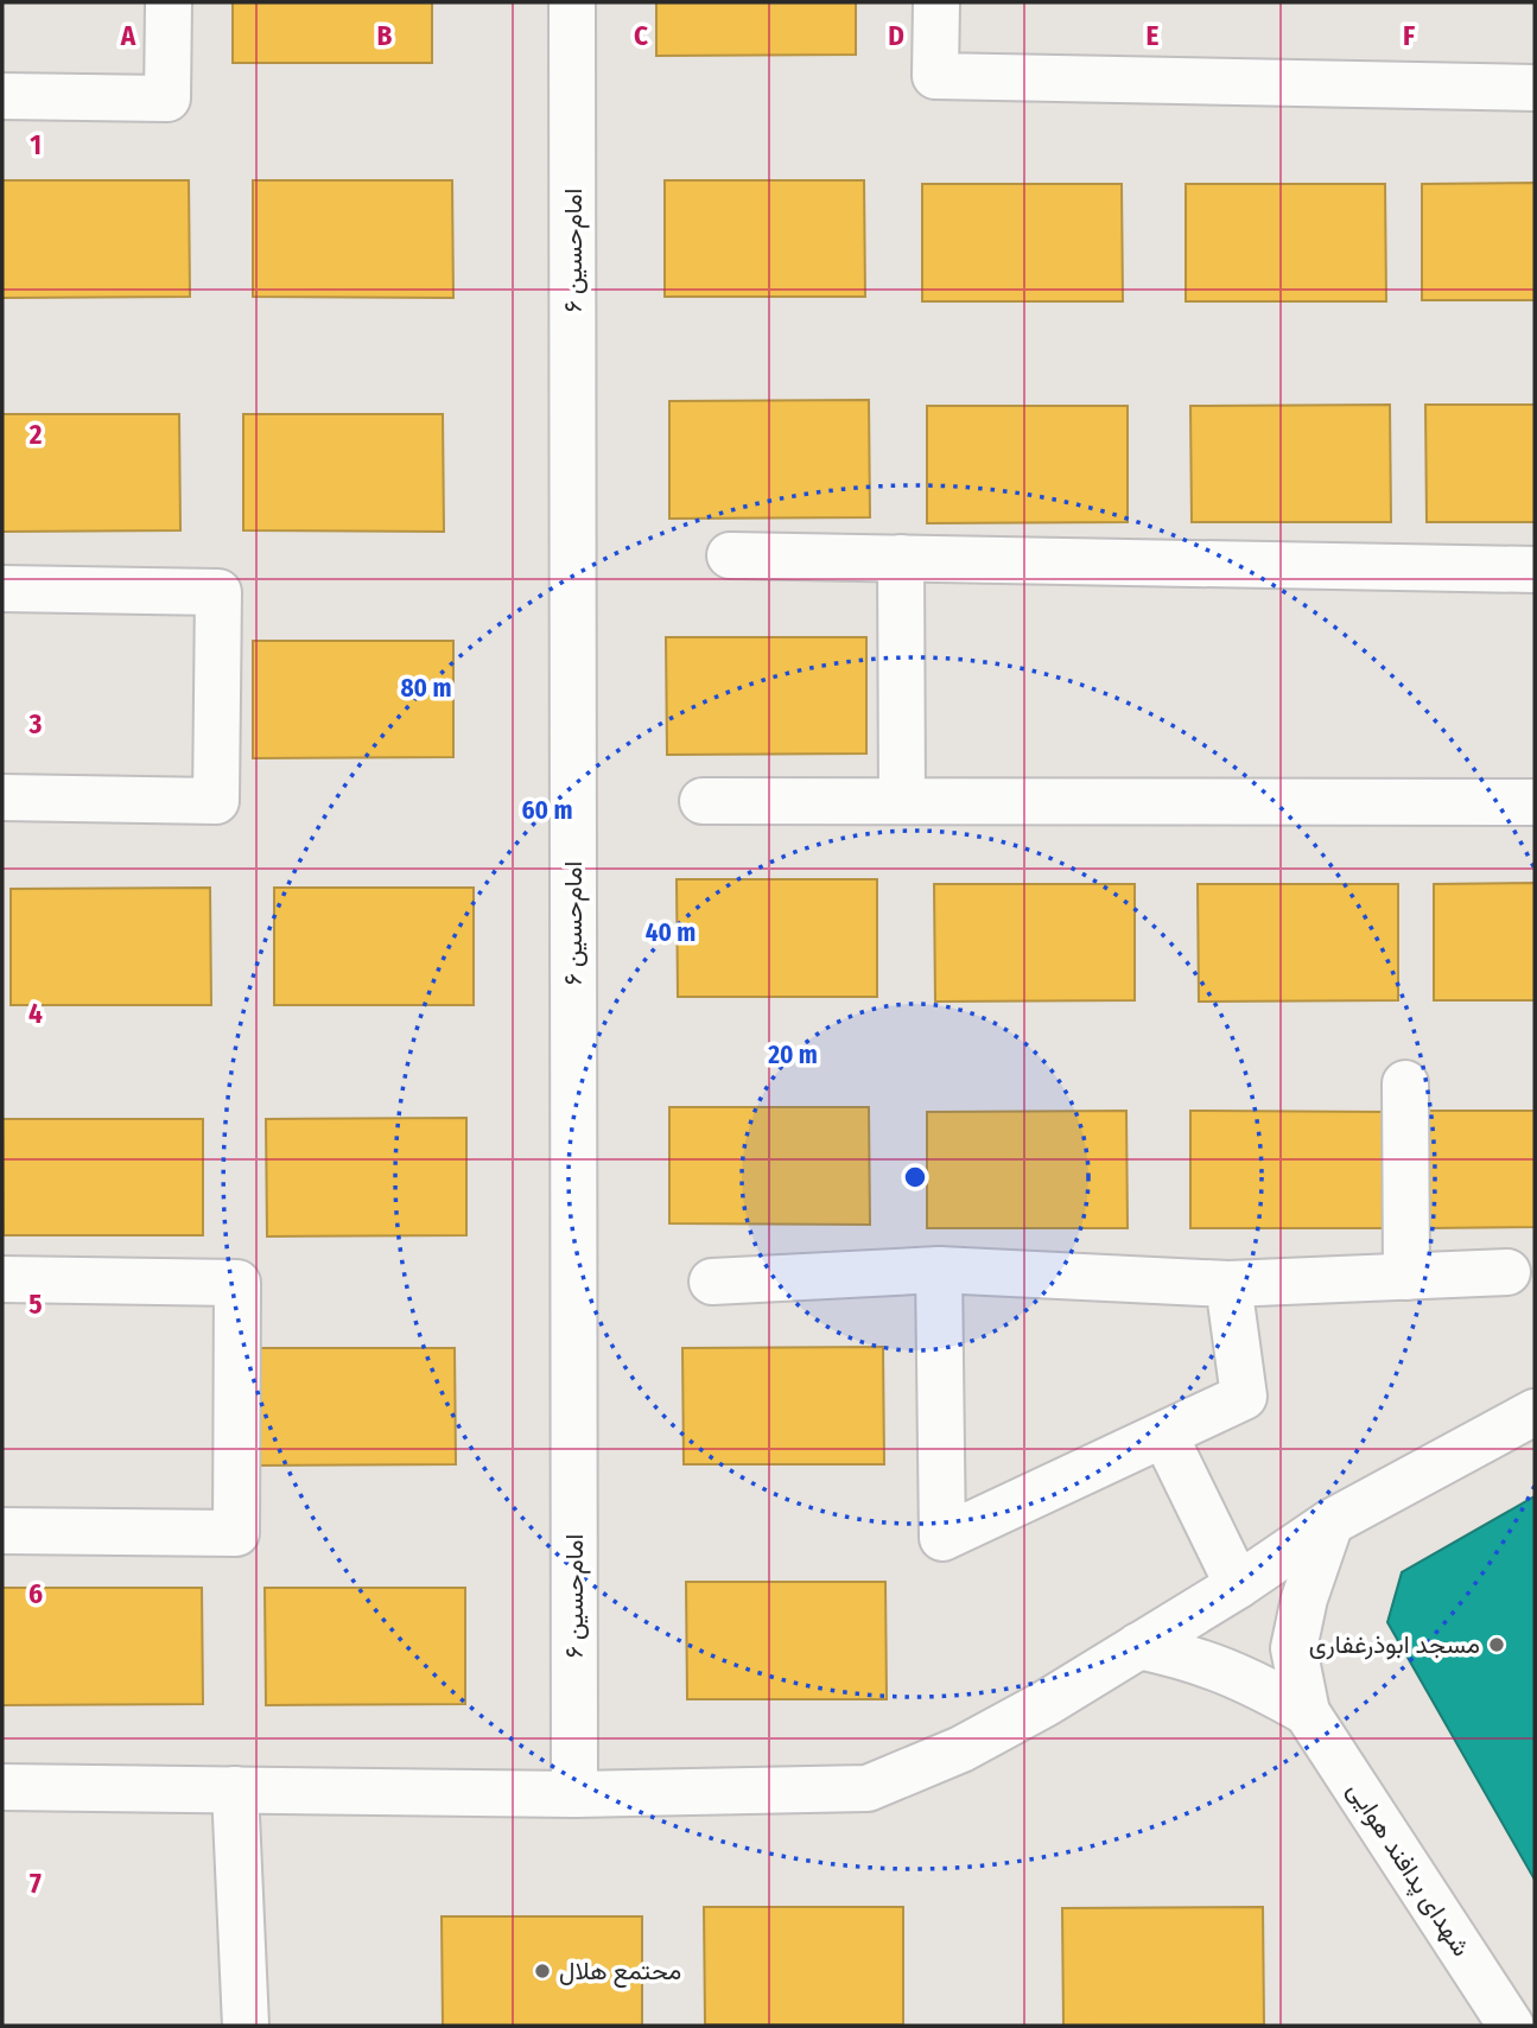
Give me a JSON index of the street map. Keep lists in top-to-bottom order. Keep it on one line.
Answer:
{"streets":{"street":["امام‌حسین ۶","شهدای پدافند هوایی"]},"places":["مسجد ابوذرغفاری","محتمع هلال"],"grid":{"columns":["A","B","C","D","E","F"],"rows":["1","2","3","4","5","6","7"]},"rings":["80 m","60 m","40 m","20 m"]}
